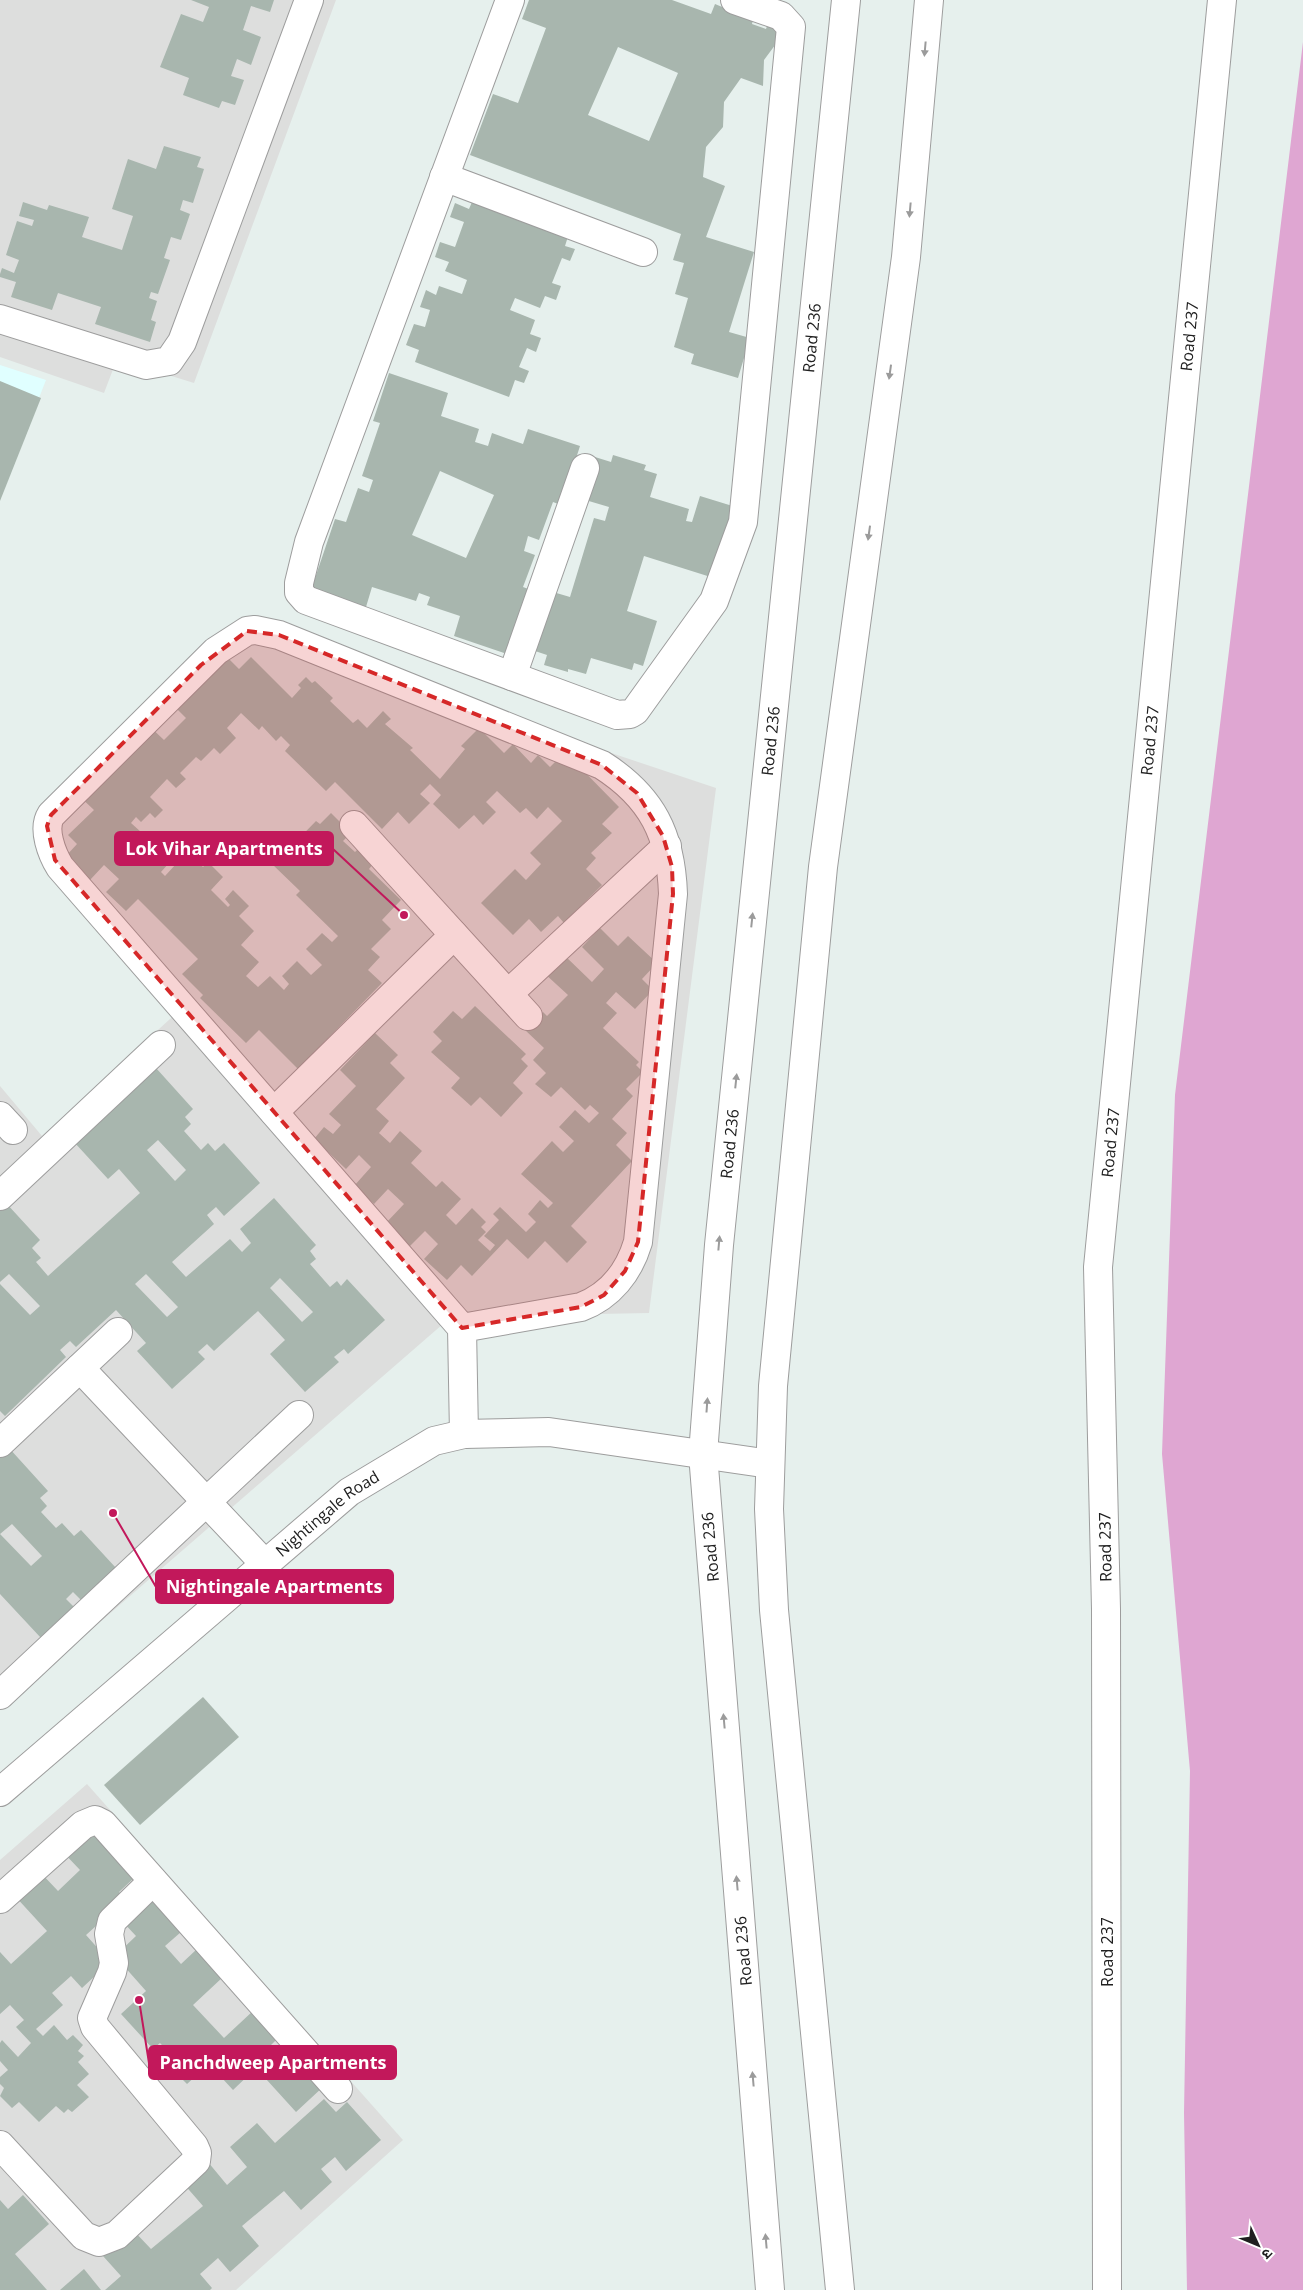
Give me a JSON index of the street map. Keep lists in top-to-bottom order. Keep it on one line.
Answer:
{"streets":{"street":["Road 237","Road 236","Nightingale Road"]},"crossings":[["Road 236","Nightingale Road"]],"places":["Lok Vihar Apartments","Nightingale Apartments","Panchdweep Apartments"],"north":"bottom right"}
